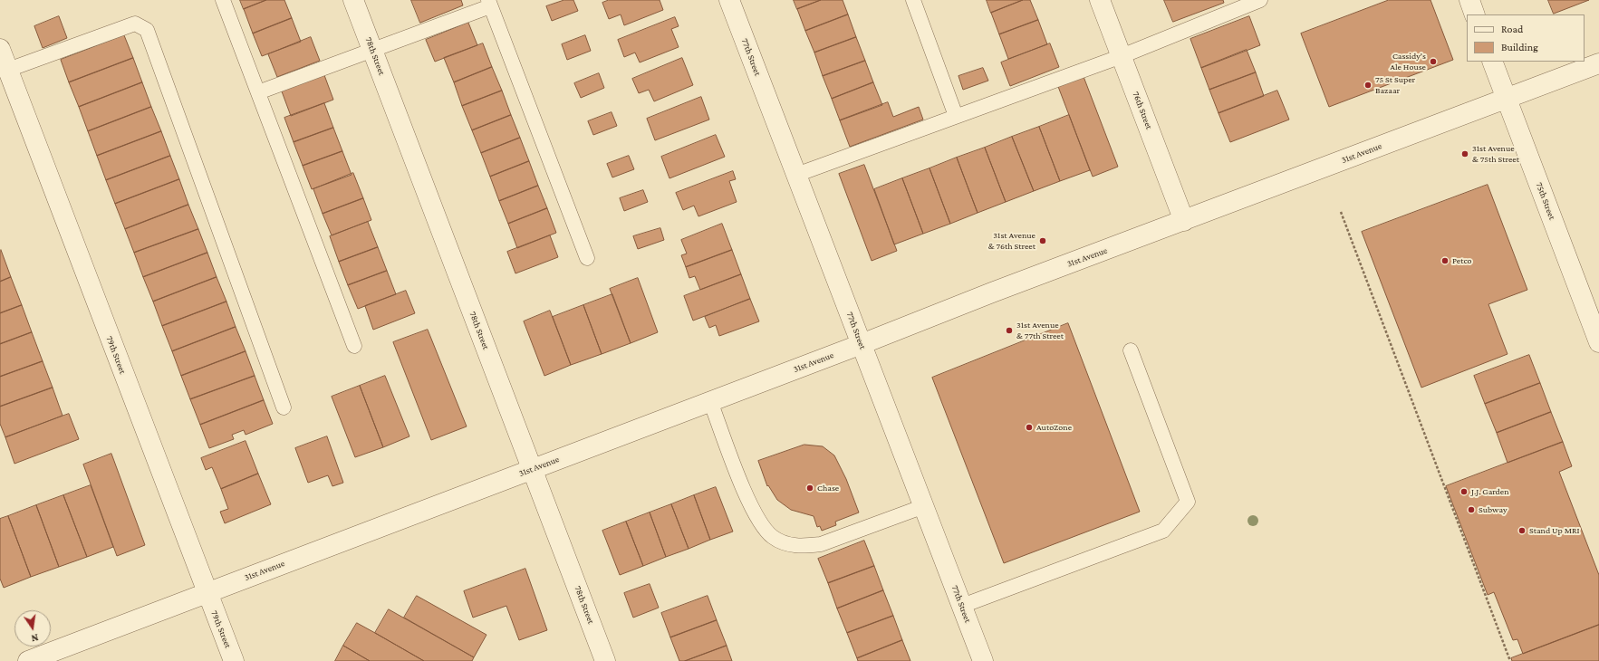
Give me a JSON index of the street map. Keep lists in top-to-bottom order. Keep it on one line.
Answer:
{"streets":{"street":["78th Street","77th Street","76th Street","31st Avenue","75th Street","79th Street"]},"crossings":[["78th Street","31st Avenue"],["77th Street","31st Avenue"],["76th Street","31st Avenue"],["31st Avenue","75th Street"],["31st Avenue","79th Street"]],"places":["Cassidy's Ale House","75 St Super Bazaar","31st Avenue & 75th Street","31st Avenue & 76th Street","Petco","31st Avenue & 77th Street","AutoZone","Chase","J.J. Garden","Subway","Stand Up MRI"],"legend":["Road","Building"],"north":"bottom"}
